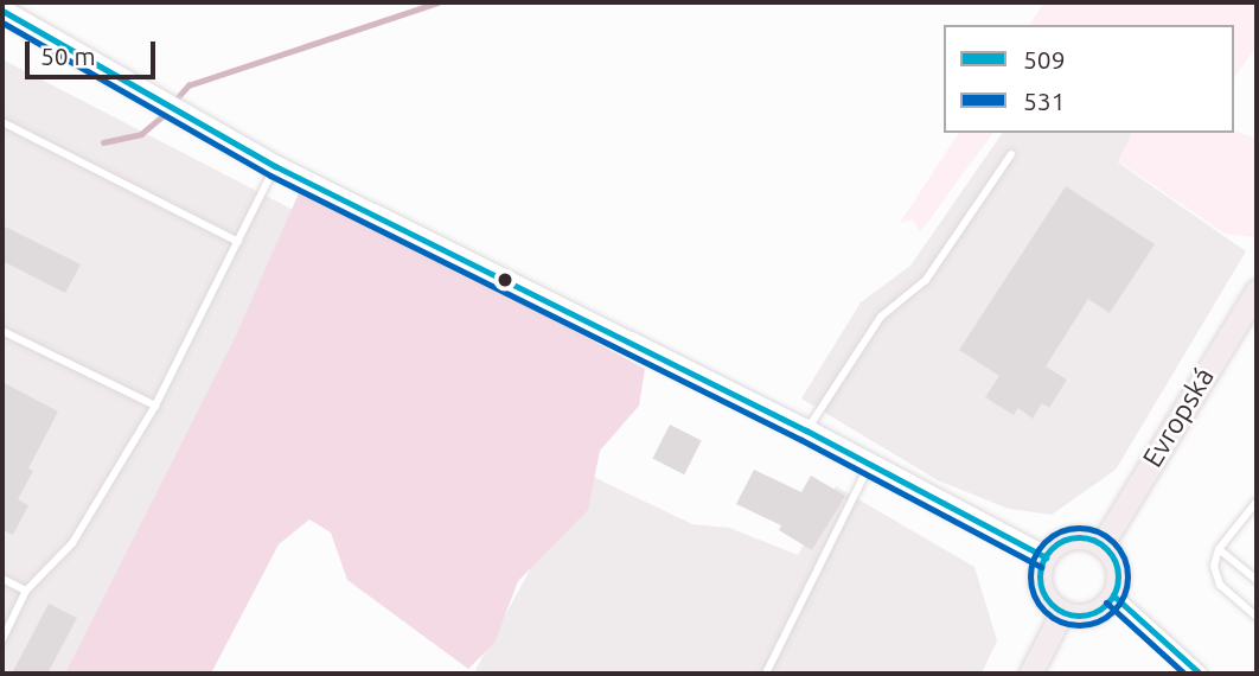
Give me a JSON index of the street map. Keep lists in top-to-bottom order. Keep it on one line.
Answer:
{"streets":{"main road":["Evropská"]},"lines":["transit line 509","transit line 531"],"legend":["509","531"],"scale_bar":"50 m"}
